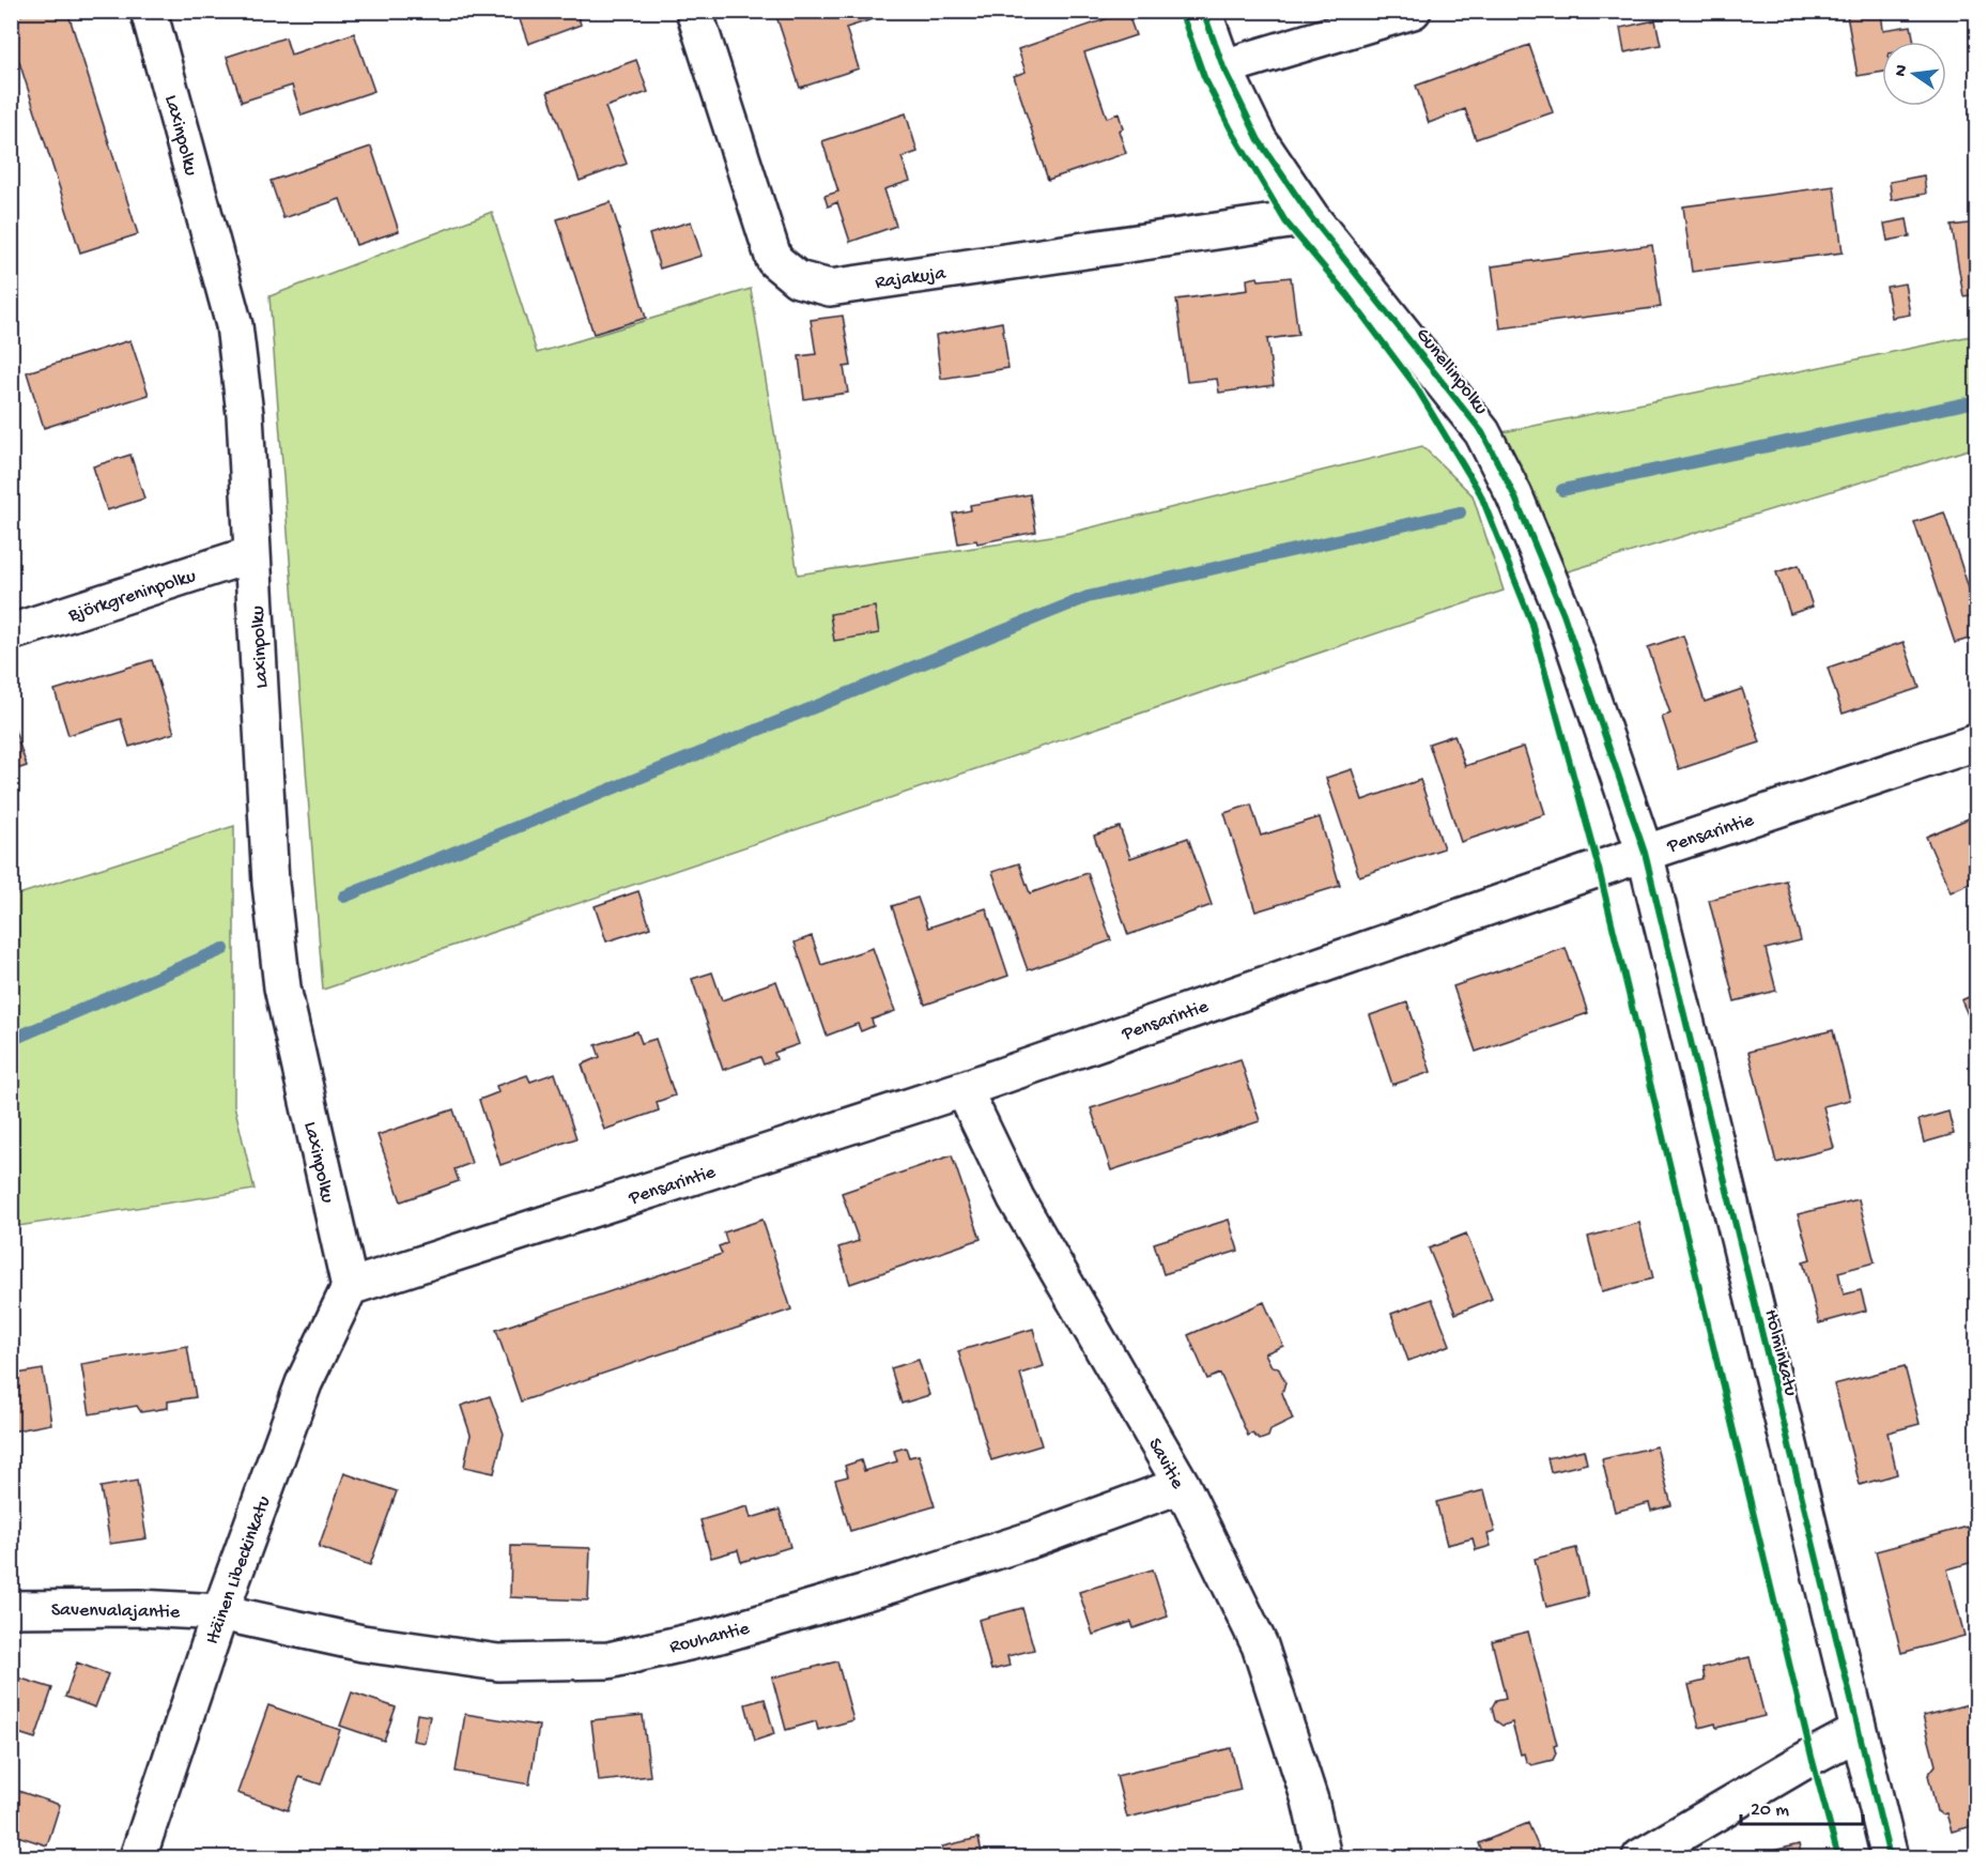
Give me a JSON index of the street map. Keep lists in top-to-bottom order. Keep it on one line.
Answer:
{"streets":{"street":["Laxinpolku","Rajakuja","Gunellinpolku","Björkgreninpolku","Pensarintie","Holminkatu","Savitie","Itäinen Libeckinkatu","Savenvalajantie","Rouhantie"]},"crossings":[["Laxinpolku","Björkgreninpolku"],["Laxinpolku","Pensarintie"],["Laxinpolku","Itäinen Libeckinkatu"],["Rajakuja","Gunellinpolku"],["Gunellinpolku","Pensarintie"],["Gunellinpolku","Holminkatu"],["Pensarintie","Holminkatu"],["Pensarintie","Savitie"],["Pensarintie","Itäinen Libeckinkatu"],["Savitie","Rouhantie"],["Itäinen Libeckinkatu","Savenvalajantie"],["Itäinen Libeckinkatu","Rouhantie"],["Savenvalajantie","Rouhantie"]],"scale_bar":"20 m","north":"left"}
